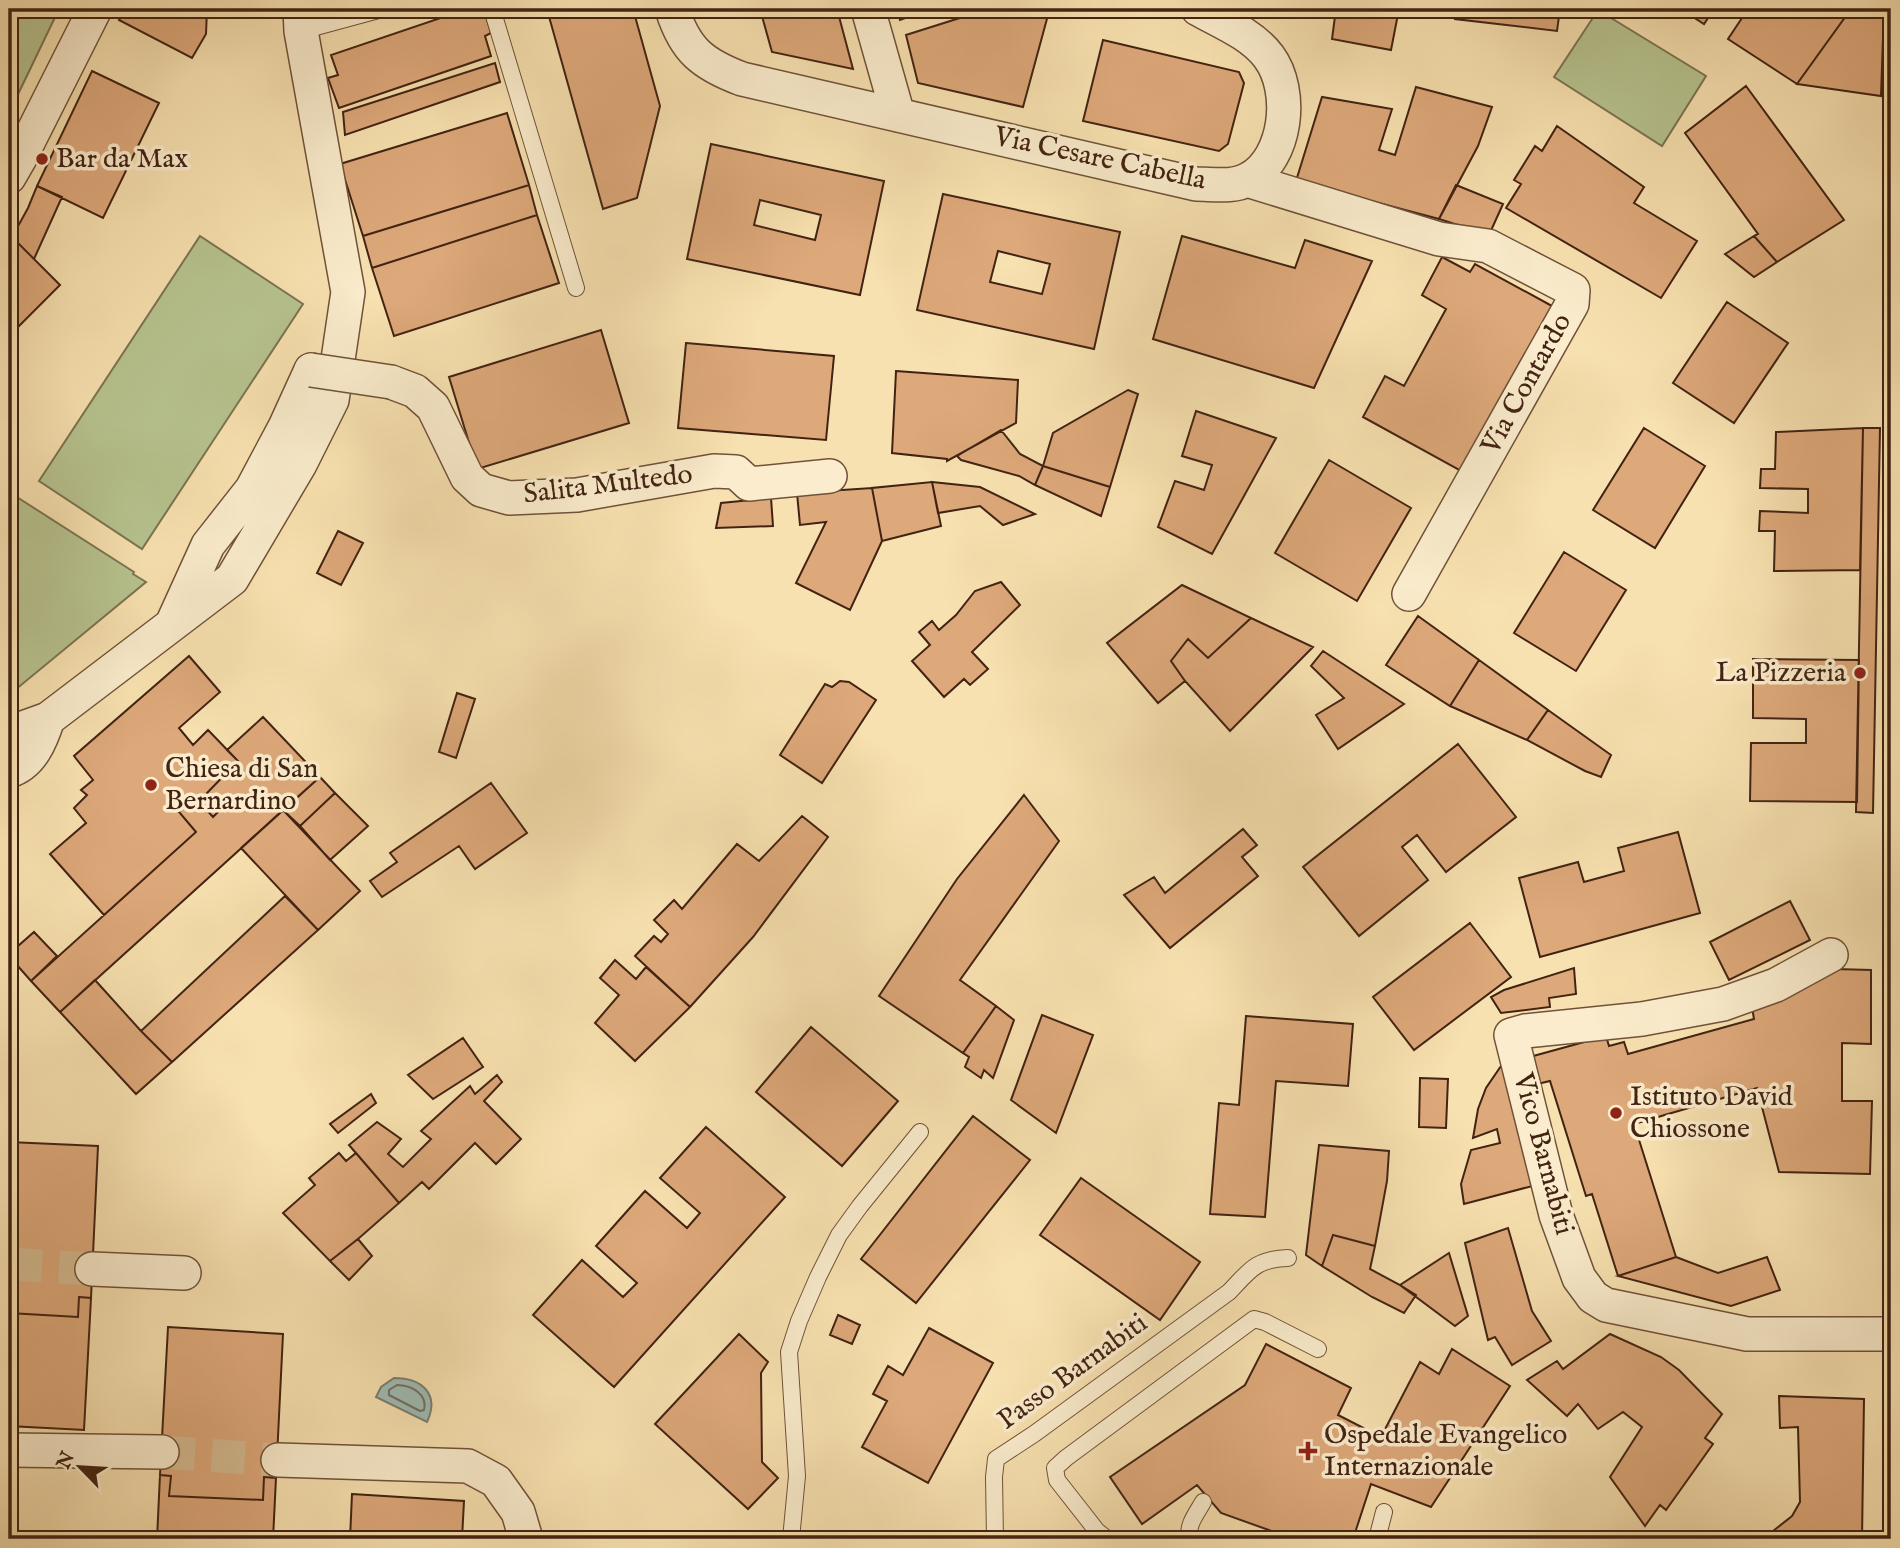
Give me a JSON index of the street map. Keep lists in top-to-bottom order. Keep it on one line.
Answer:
{"streets":{"street":["Via Cesare Cabella","Via Contardo","Salita Multedo","Vico Barnabiti"],"lane":["Passo Barnabiti"]},"crossings":[["Via Cesare Cabella","Via Contardo"]],"places":{"other":["Bar da Max","La Pizzeria","Chiesa di San Bernardino","Istituto David Chiossone"],"health":["Ospedale Evangelico Internazionale"]},"north":"top left"}
